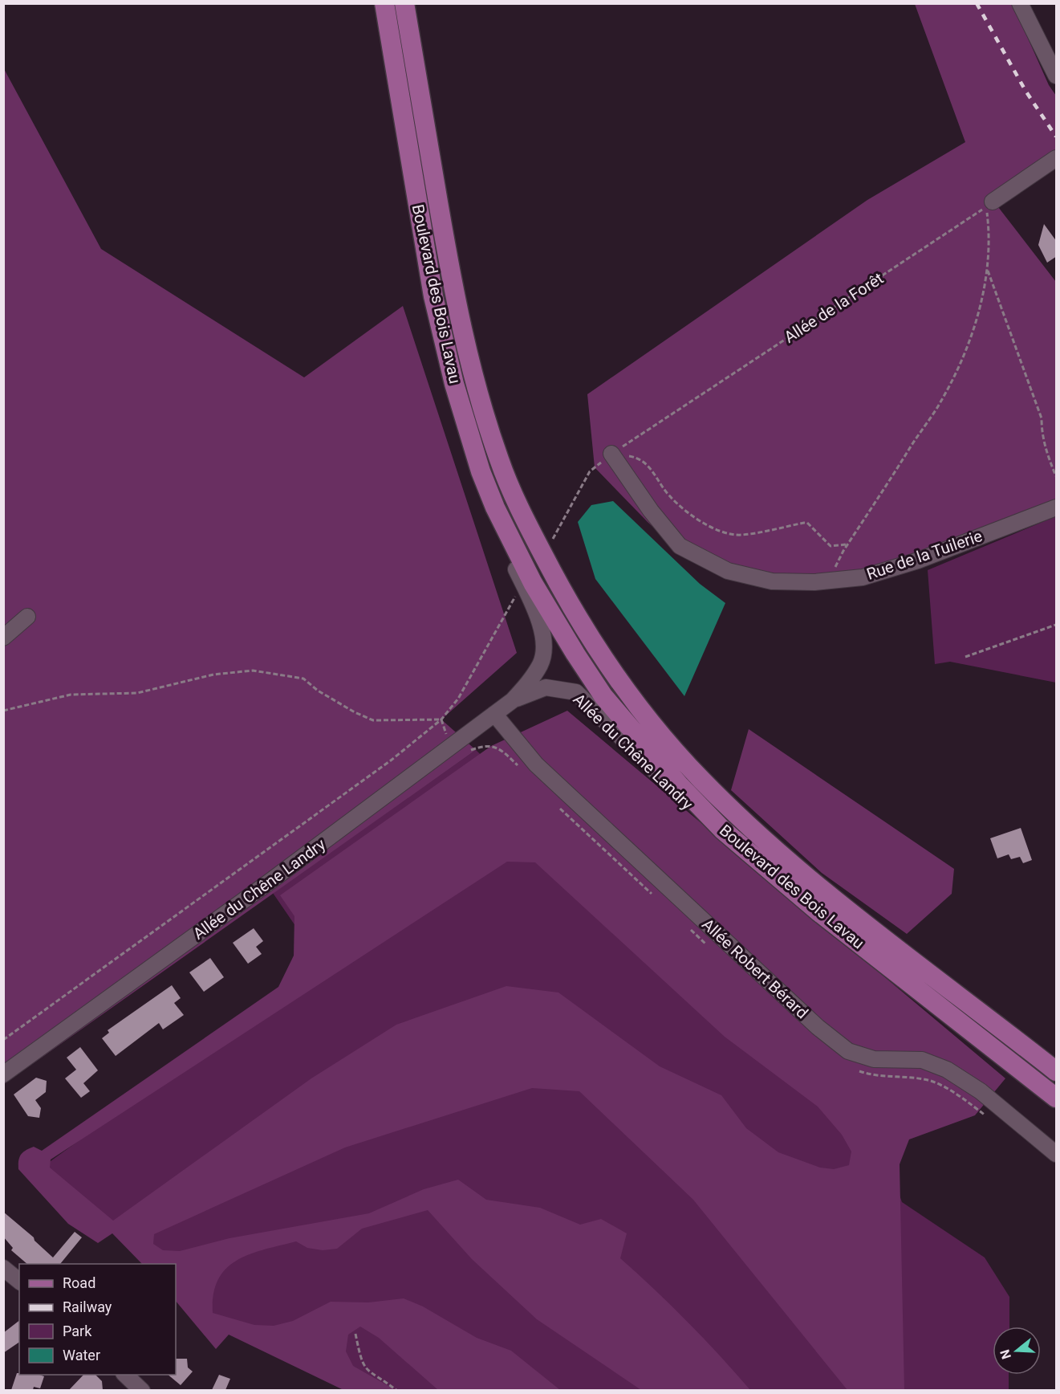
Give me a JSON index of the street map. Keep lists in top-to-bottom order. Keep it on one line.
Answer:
{"streets":{"main road":["Boulevard des Bois Lavau"],"street":["Rue de la Tuilerie","Allée du Chêne Landry","Allée Robert Bérard"],"path":["Allée de la Forêt"]},"crossings":[["Boulevard des Bois Lavau","Allée du Chêne Landry"],["Allée de la Forêt","Rue de la Tuilerie"],["Allée du Chêne Landry","Allée Robert Bérard"]],"legend":["Road","Railway","Park","Water"],"north":"left"}
